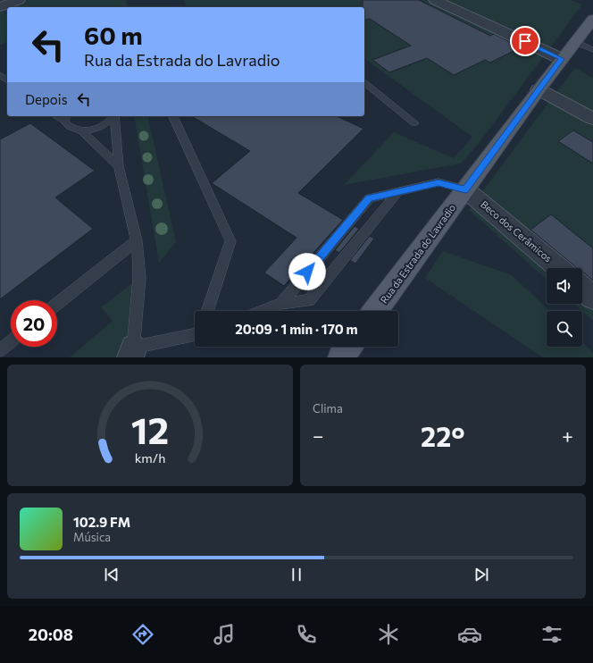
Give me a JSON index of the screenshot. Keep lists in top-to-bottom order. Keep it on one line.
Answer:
{"streets":{"main road":["Rua da Estrada do Lavradio"],"street":["Beco dos Cerâmicos"]},"crossings":[["Beco dos Cerâmicos","Rua da Estrada do Lavradio"]],"page":{"turn":["60 m","Rua da Estrada do Lavradio"],"then":"Depois","limit":"20","trip":"20:09 · 1 min · 170 m","tile":"Clima","heat":["−","22°","+"],"song":["102.9 FM","Música"],"tabs":"20:08","gauge":["12","km/h"]}}
